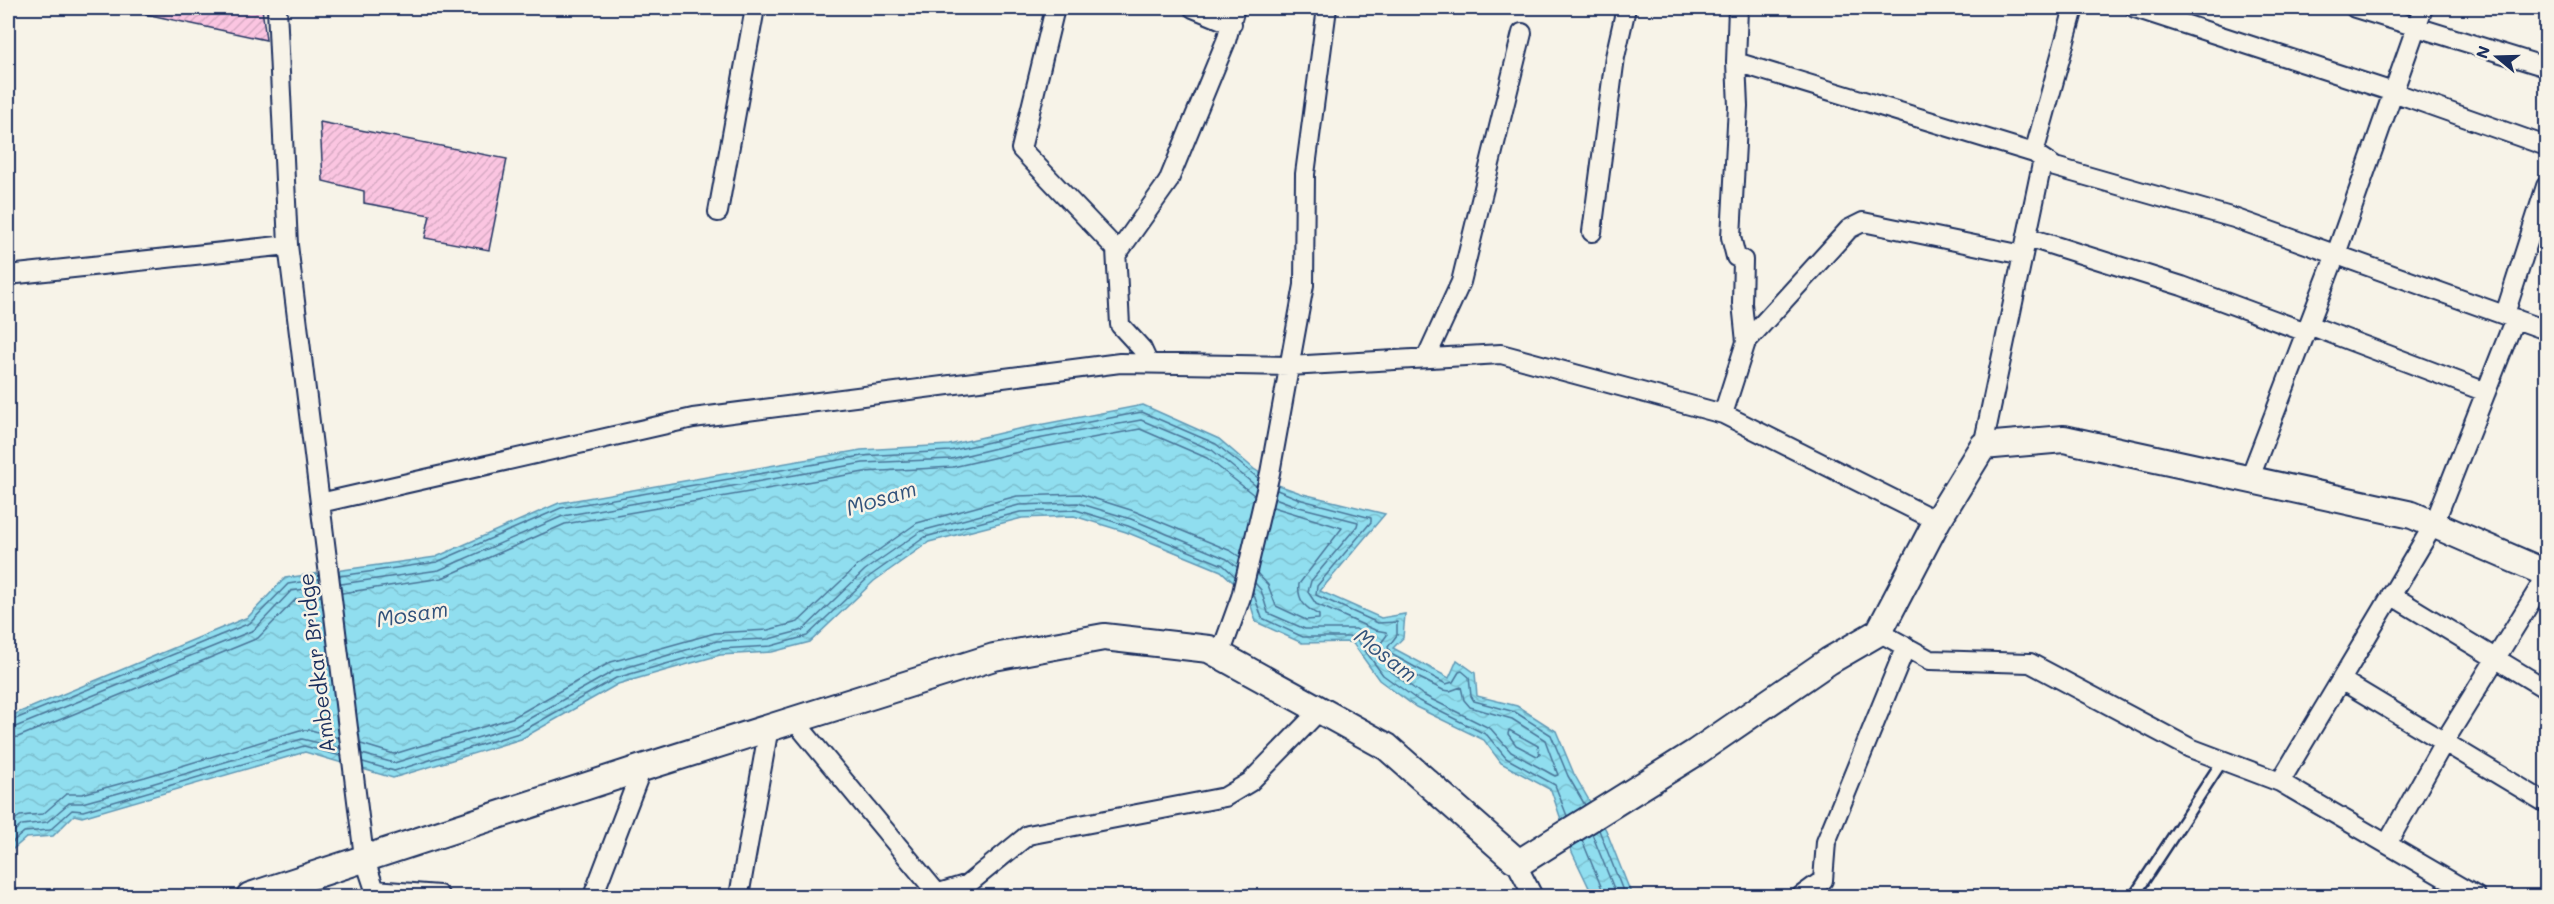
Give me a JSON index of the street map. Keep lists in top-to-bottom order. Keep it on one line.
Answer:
{"streets":{"street":["Ambedkar Bridge"]},"water":["Mosam"],"north":"left"}
